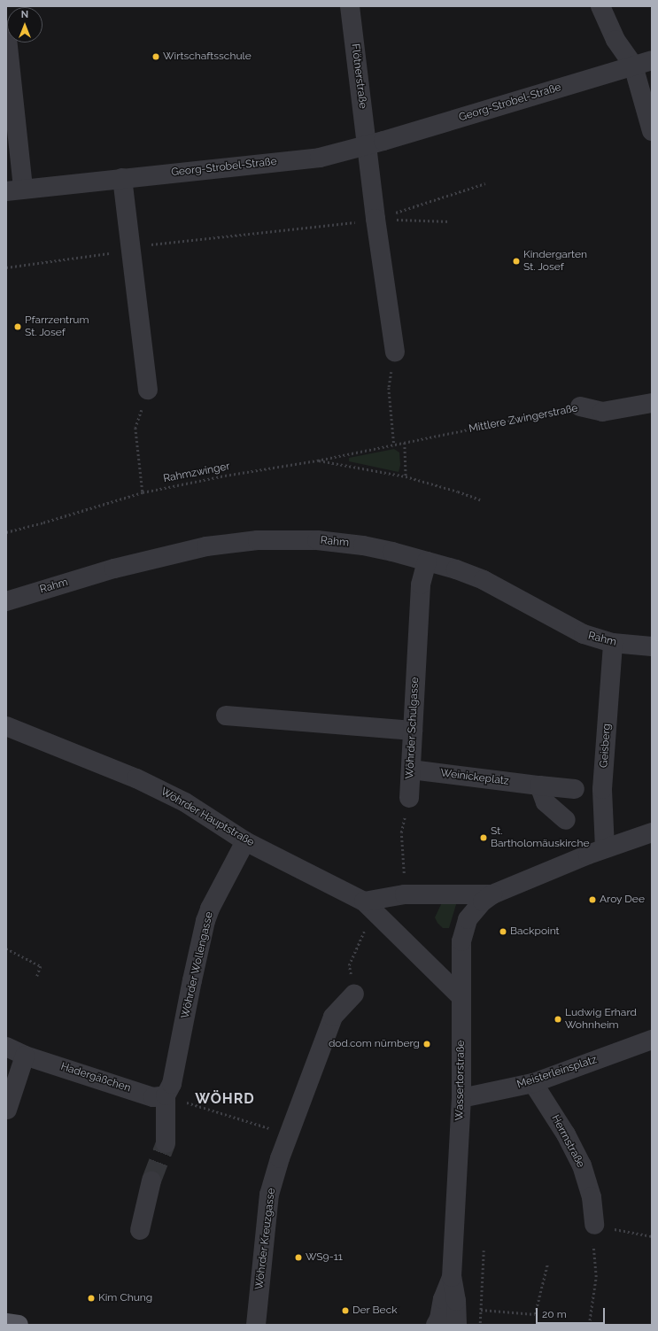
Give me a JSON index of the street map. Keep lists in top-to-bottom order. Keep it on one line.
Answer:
{"streets":{"street":["Flötnerstraße","Georg-Strobel-Straße","Mittlere Zwingerstraße","Rahm","Wöhrder Schulgasse","Geisberg","Weinickeplatz","Wöhrder Hauptstraße","Wöhrder Wollengasse","Meisterleinsplatz","Hadergäßchen","Wassertorstraße","Herrnstraße","Wöhrder Kreuzgasse"],"path":["Rahmzwinger"]},"crossings":[["Flötnerstraße","Georg-Strobel-Straße"],["Mittlere Zwingerstraße","Rahmzwinger"],["Rahm","Wöhrder Schulgasse"],["Rahm","Geisberg"],["Wöhrder Schulgasse","Weinickeplatz"],["Wöhrder Hauptstraße","Wöhrder Wollengasse"],["Wöhrder Hauptstraße","Wassertorstraße"],["Wöhrder Wollengasse","Hadergäßchen"],["Meisterleinsplatz","Wassertorstraße"],["Meisterleinsplatz","Herrnstraße"]],"districts":["WÖHRD"],"places":["Wirtschaftsschule","Kindergarten St. Josef","Pfarrzentrum St. Josef","St. Bartholomäuskirche","Aroy Dee","Backpoint","Ludwig Erhard Wohnheim","dod.com nürnberg","WS9-11","Kim Chung","Der Beck"],"scale_bar":"20 m","north":"top"}
